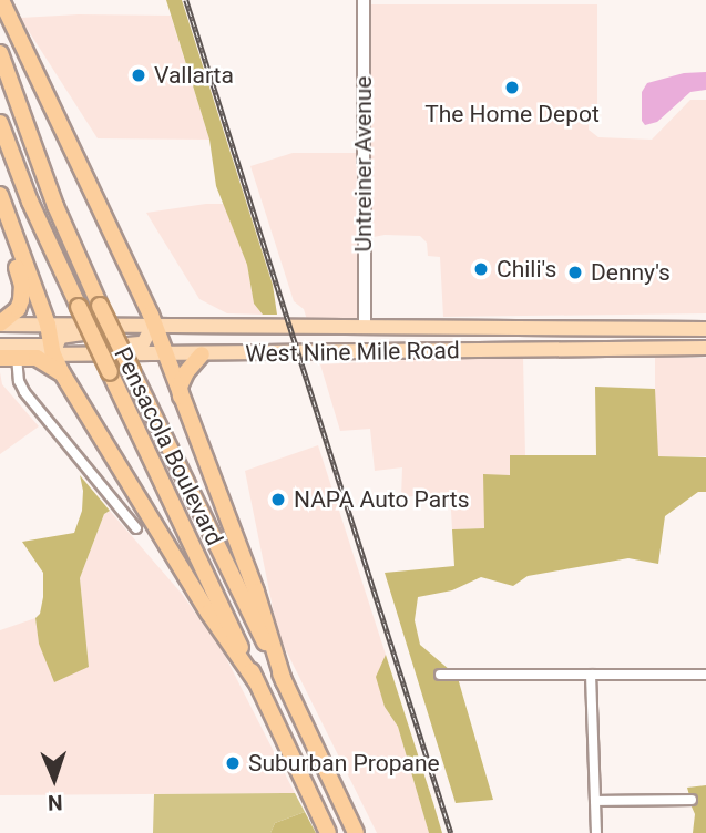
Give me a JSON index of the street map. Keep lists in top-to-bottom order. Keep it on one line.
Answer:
{"streets":{"highway":["Pensacola Boulevard"],"main road":["West Nine Mile Road"],"street":["Untreiner Avenue"]},"crossings":[["Untreiner Avenue","West Nine Mile Road"]],"places":["Vallarta","The Home Depot","Chili's","Denny's","NAPA Auto Parts","Suburban Propane"],"north":"bottom"}
